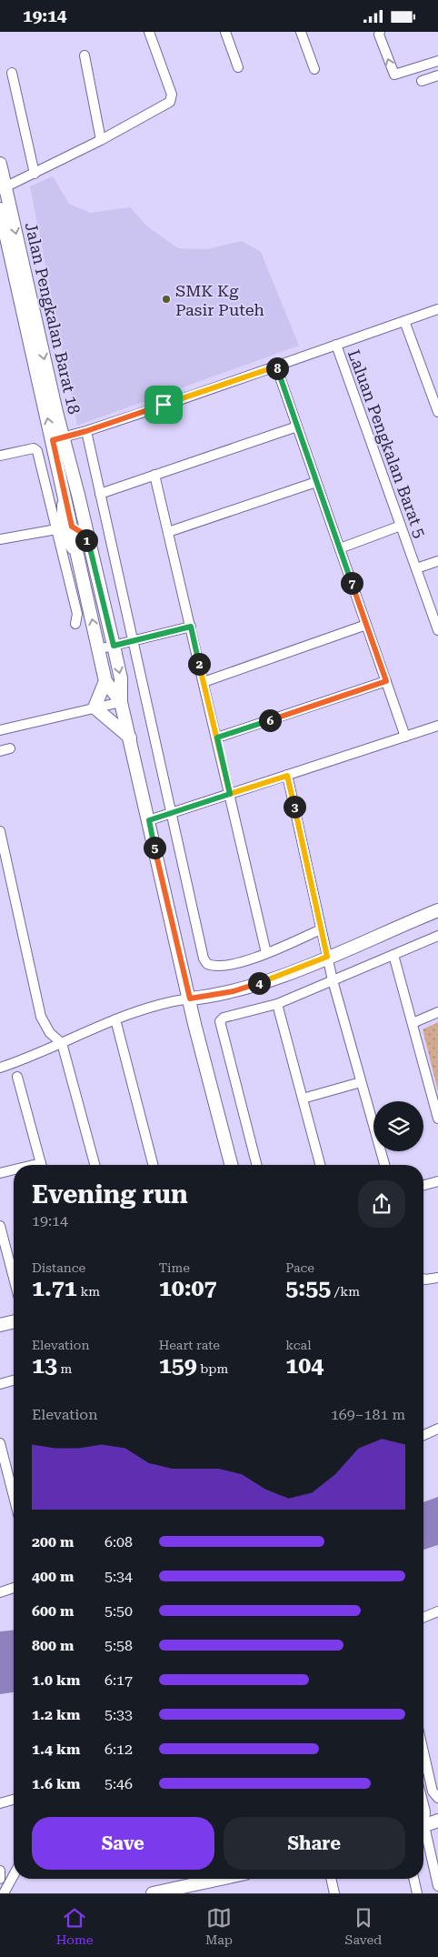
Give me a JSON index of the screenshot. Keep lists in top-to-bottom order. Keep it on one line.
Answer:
{"streets":{"street":["Jalan Pengkalan Barat 18","Laluan Pengkalan Barat 5"]},"places":["SMK Kg Pasir Puteh"],"page":{"status":"19:14","pins":["8","1","7","2","6","3","5","4"],"heading":["Evening run","19:14"],"stats":[["Distance","1.71 km"],["Time","10:07"],["Pace","5:55 /km"],["Elevation","13 m"],["Heart rate","159 bpm"],["kcal","104"]],"chart":["Elevation","169–181 m"],"list":[{"name":"200 m","note":"6:08"},{"name":"400 m","note":"5:34"},{"name":"600 m","note":"5:50"},{"name":"800 m","note":"5:58"},{"name":"1.0 km","note":"6:17"},{"name":"1.2 km","note":"5:33"},{"name":"1.4 km","note":"6:12"},{"name":"1.6 km","note":"5:46"}],"buttons":["Save","Share"],"tabs":["Home","Map","Saved"]}}
